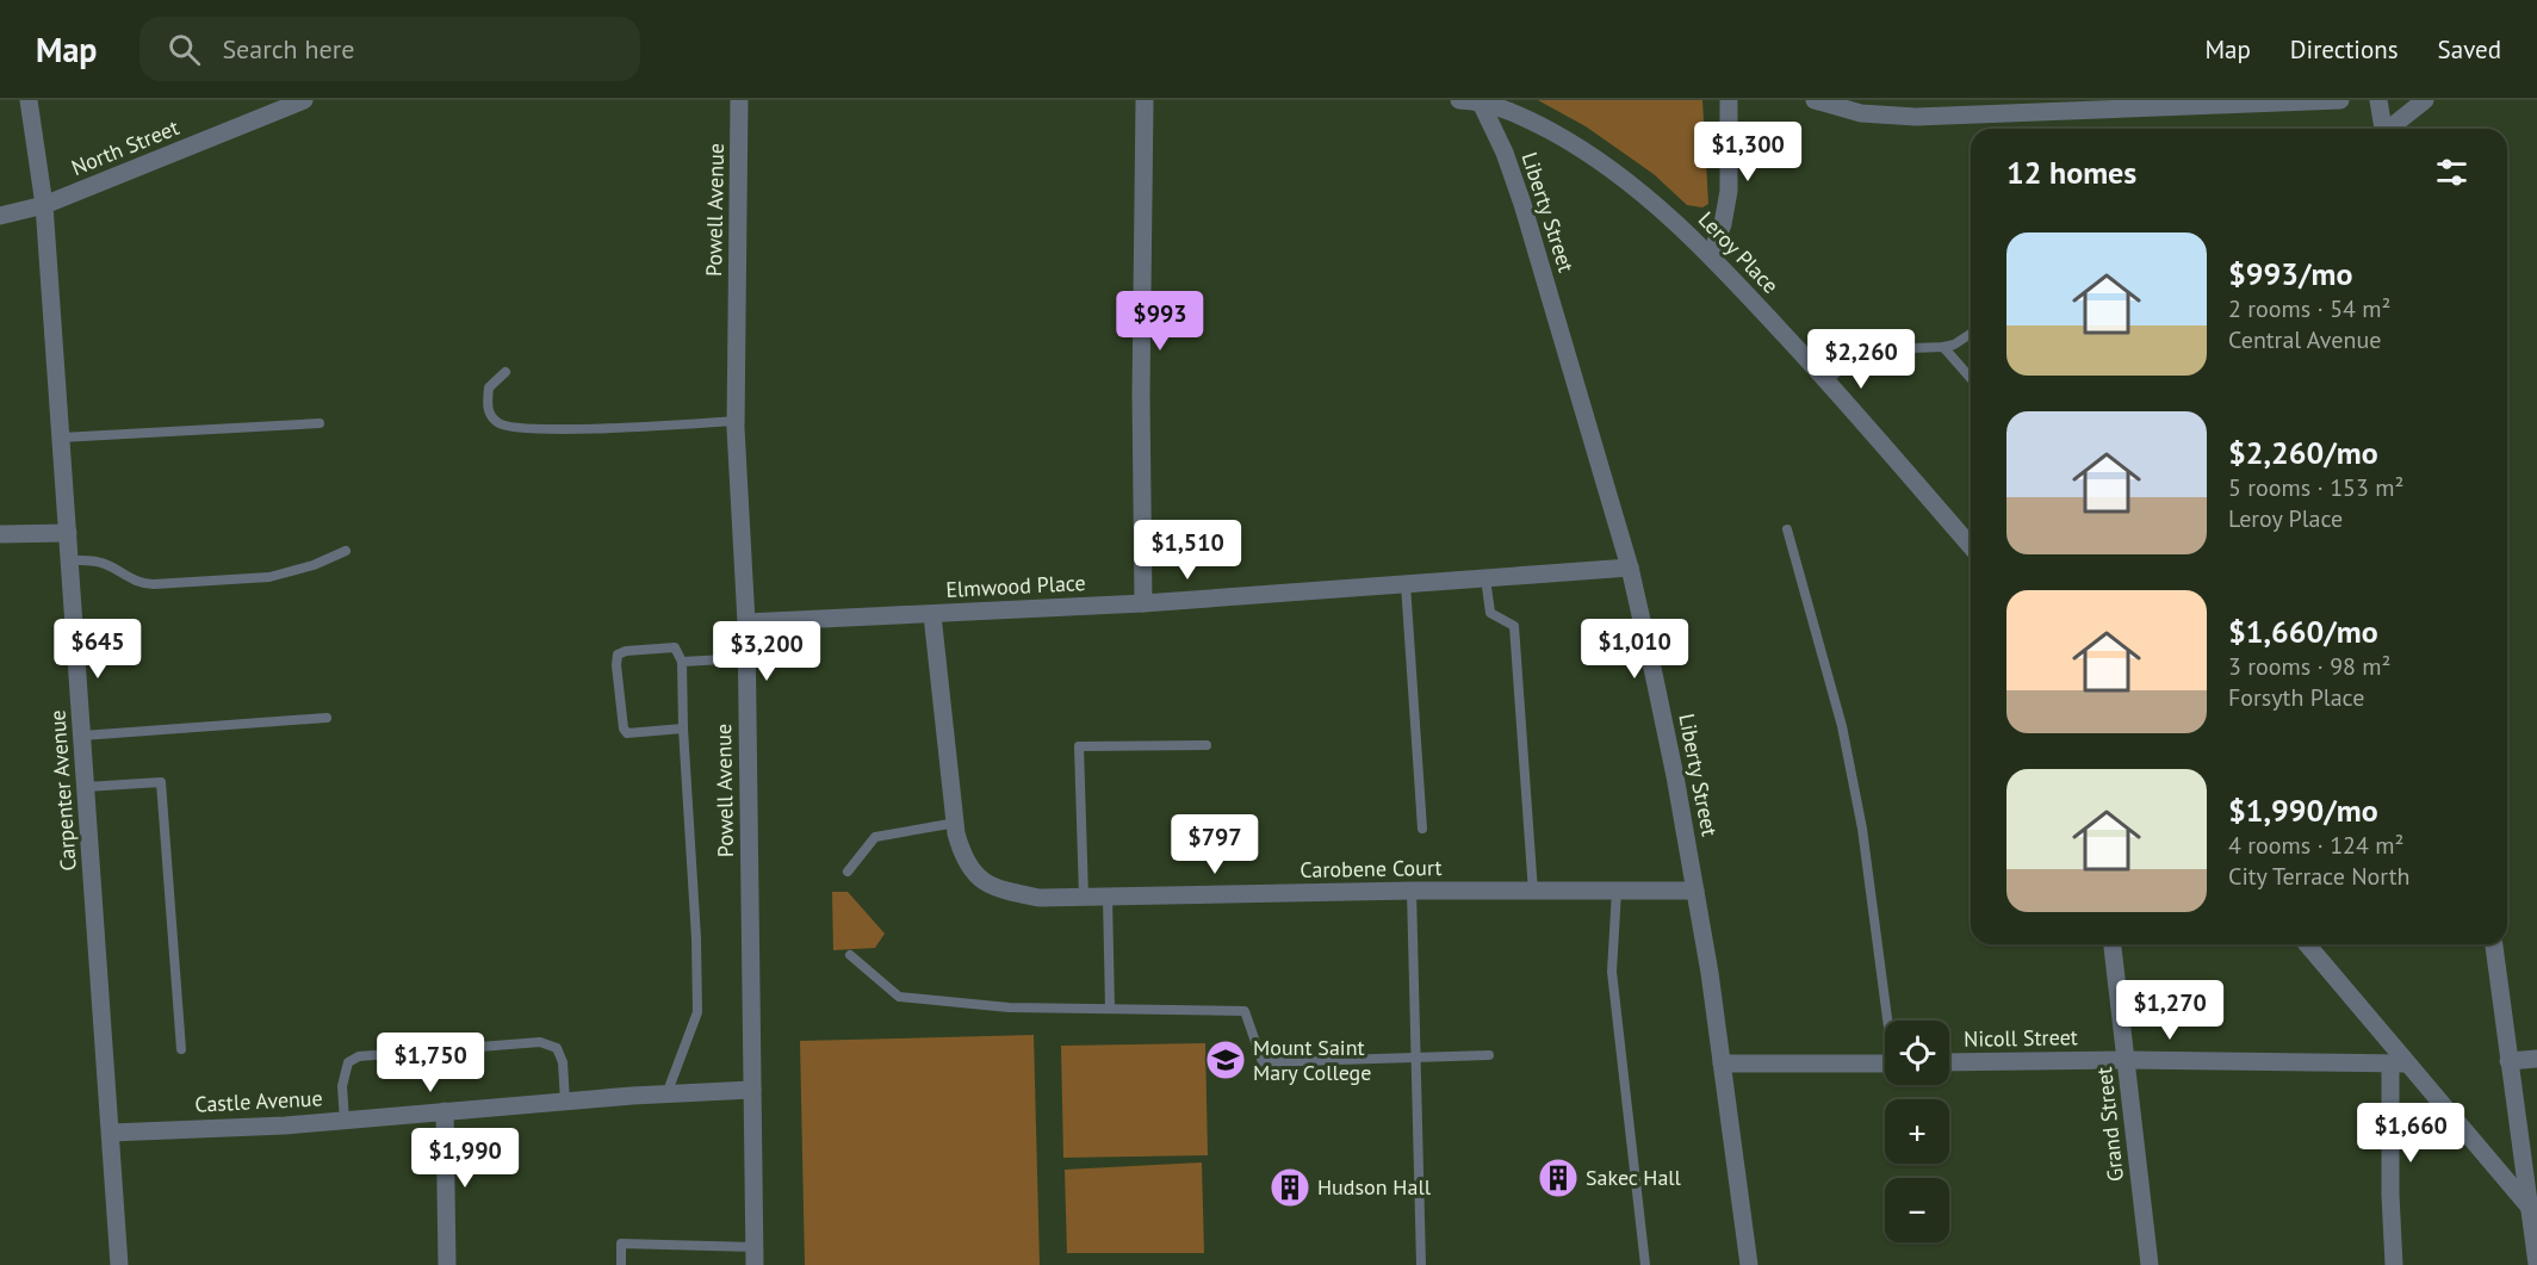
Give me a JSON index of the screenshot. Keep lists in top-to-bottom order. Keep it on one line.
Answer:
{"streets":{"street":["North Street","Powell Avenue","Liberty Street","Leroy Place","Elmwood Place","Carpenter Avenue","Carobene Court","Nicoll Street","Castle Avenue","Grand Street"]},"crossings":[["North Street","Carpenter Avenue"],["Powell Avenue","Elmwood Place"],["Powell Avenue","Castle Avenue"],["Liberty Street","Leroy Place"],["Liberty Street","Elmwood Place"],["Liberty Street","Carobene Court"],["Elmwood Place","Carobene Court"],["Carpenter Avenue","Castle Avenue"],["Nicoll Street","Grand Street"]],"places":{"school or university":["Mount Saint Mary College"],"building":["Sakec Hall","Hudson Hall"]},"page":{"header":"Map","search":"Search here","nav":["Map","Directions","Saved"],"price":["$1,300","$993","$2,260","$1,510","$645","$1,010","$3,200","$797","$1,270","$1,750","$1,660","$1,990"],"heading":"12 homes","list":[{"name":"$993/mo","note":"2 rooms · 54 m² · Central Avenue"},{"name":"$2,260/mo","note":"5 rooms · 153 m² · Leroy Place"},{"name":"$1,660/mo","note":"3 rooms · 98 m² · Forsyth Place"},{"name":"$1,990/mo","note":"4 rooms · 124 m² · City Terrace North"}],"map_buttons":["+","−"]}}
